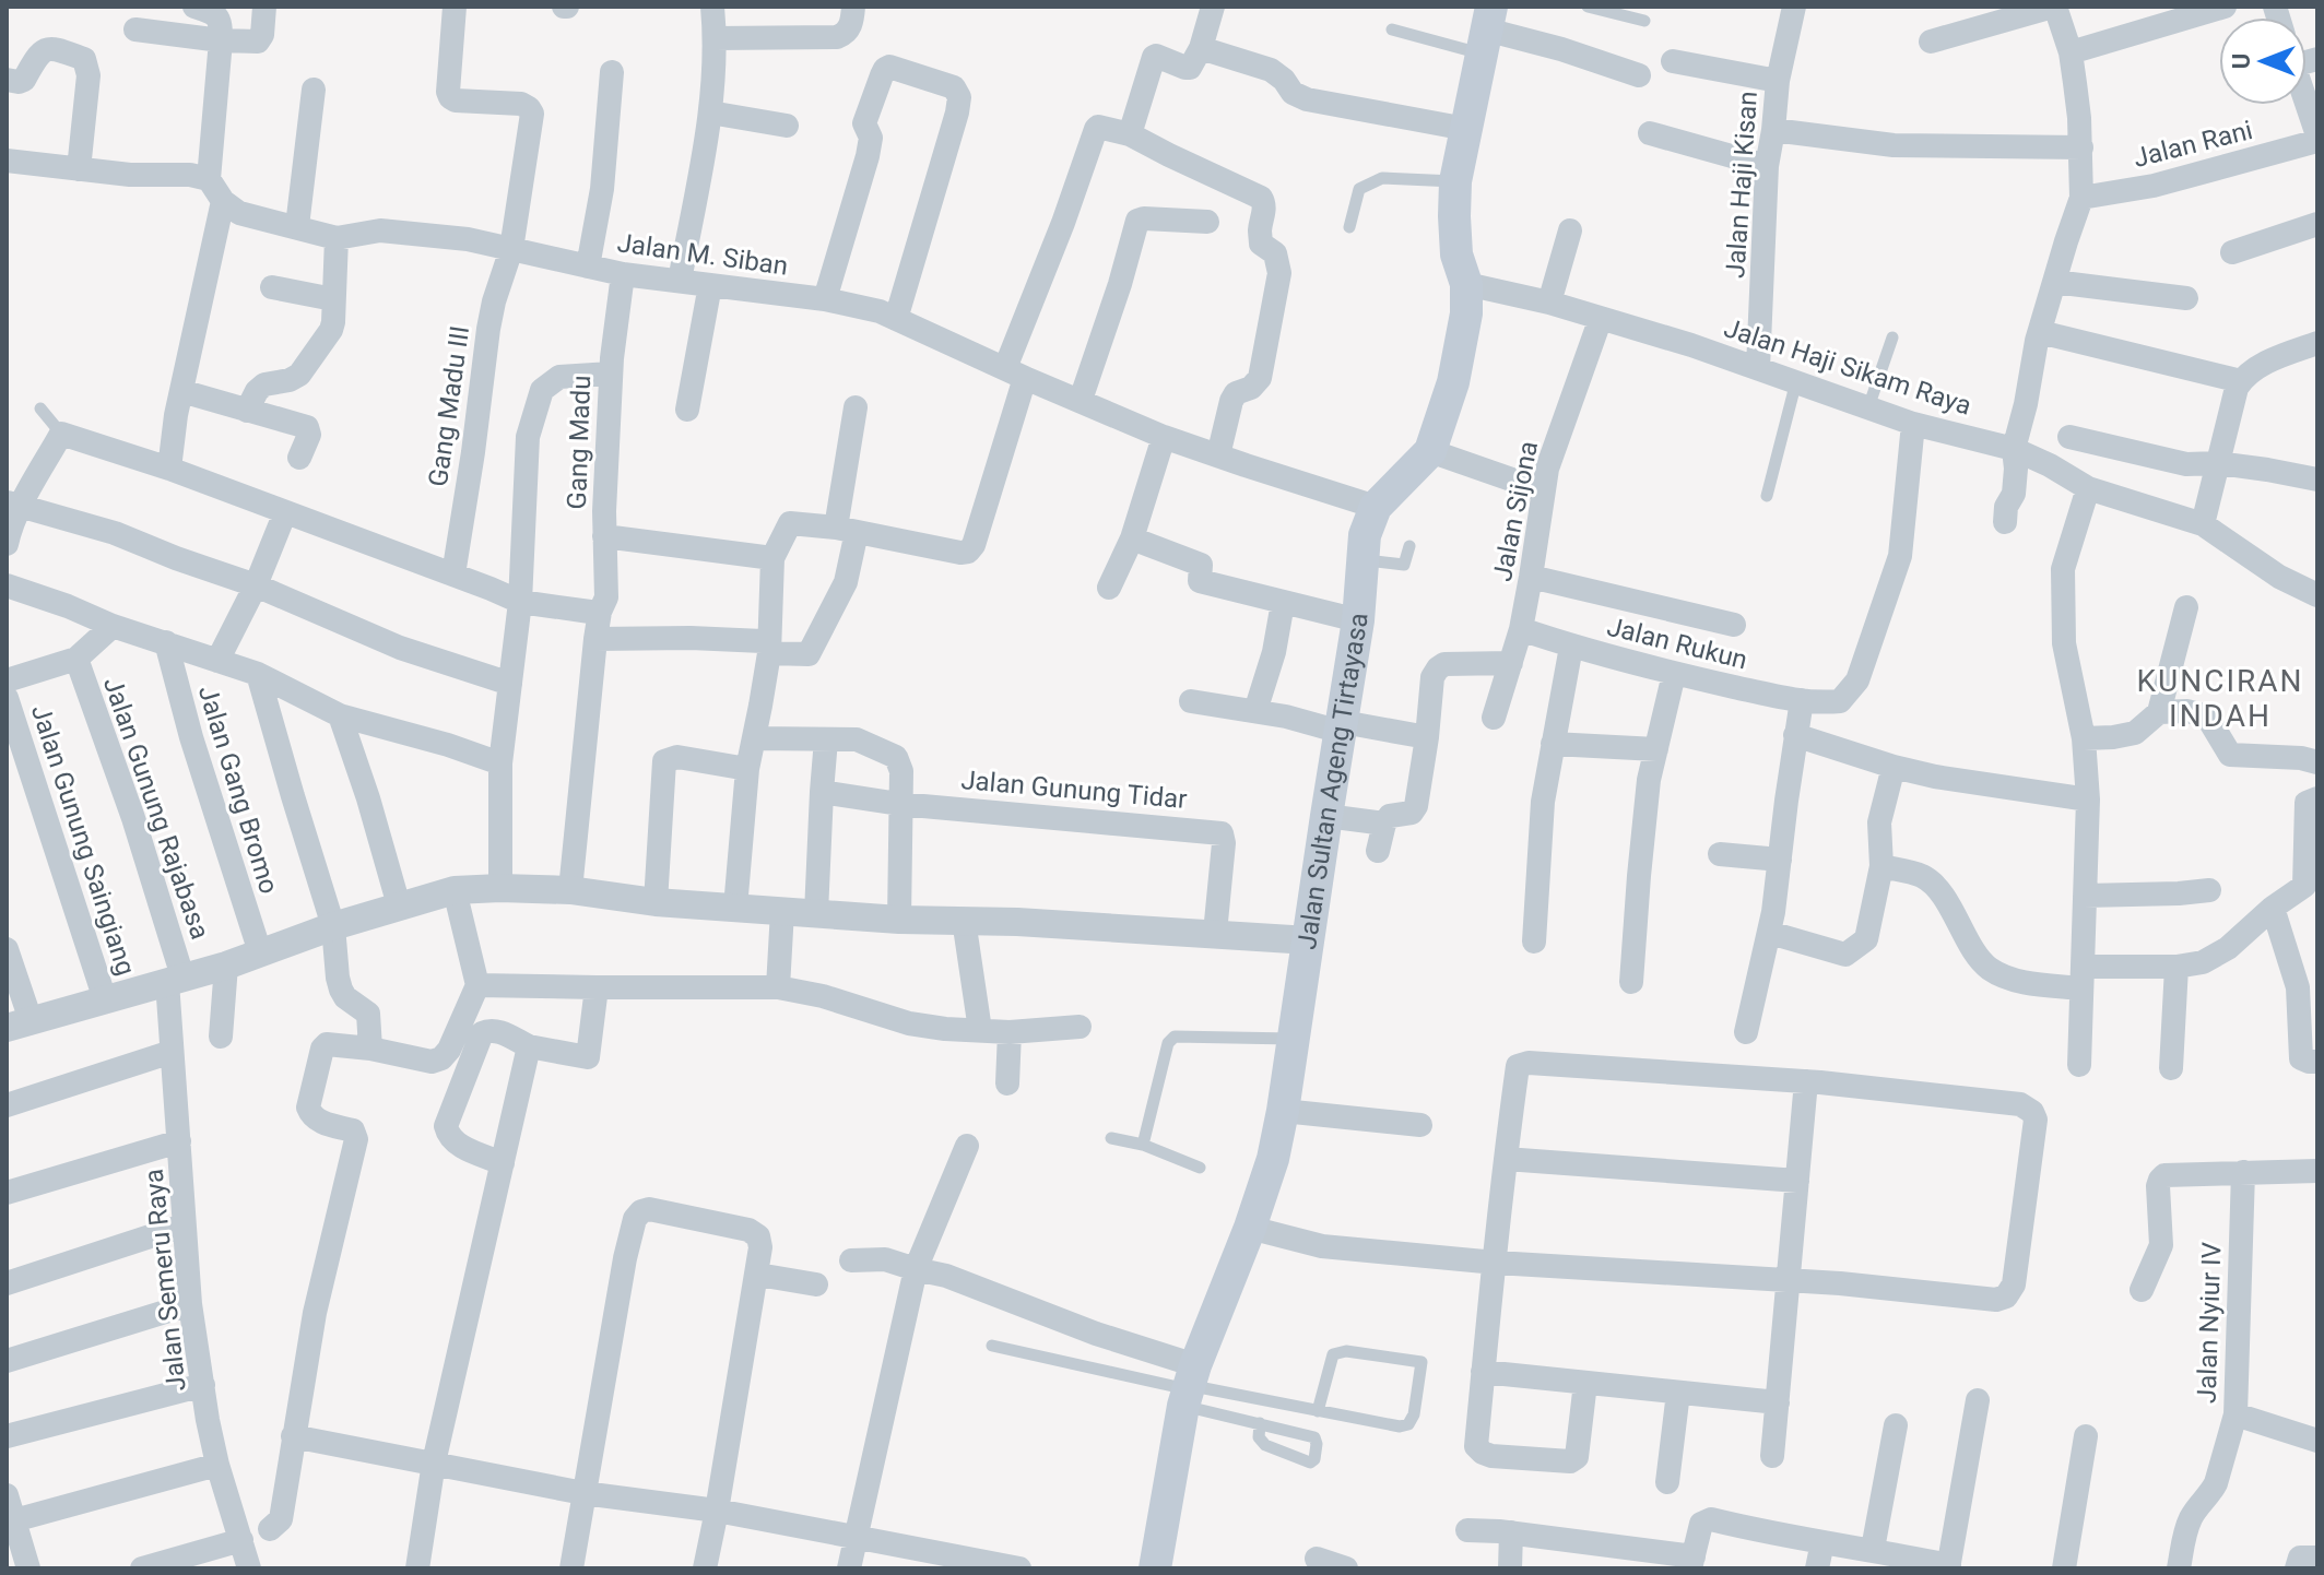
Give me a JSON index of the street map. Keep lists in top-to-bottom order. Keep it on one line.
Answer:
{"streets":{"main road":["Jalan Sultan Ageng Tirtayasa"],"street":["Jalan Rani","Jalan Haji Kisan","Jalan M. Siban","Jalan Haji Sikam Raya","Gang Madu III","Gang Madu","Jalan Sijona","Jalan Rukun","Jalan Gang Bromo","Jalan Gunung Tidar","Jalan Gunung Rajabasa","Jalan Gunung Saingiang","Jalan Semeru Raya","Jalan Nyiur IV"]},"crossings":[["Jalan Haji Kisan","Jalan Haji Sikam Raya"],["Jalan M. Siban","Gang Madu III"],["Jalan M. Siban","Gang Madu"],["Jalan M. Siban","Jalan Sultan Ageng Tirtayasa"],["Jalan Haji Sikam Raya","Jalan Sijona"],["Jalan Haji Sikam Raya","Jalan Sultan Ageng Tirtayasa"],["Jalan Sijona","Jalan Rukun"],["Jalan Gunung Rajabasa","Jalan Semeru Raya"]],"districts":["KUNCIRAN INDAH"],"north":"left"}
